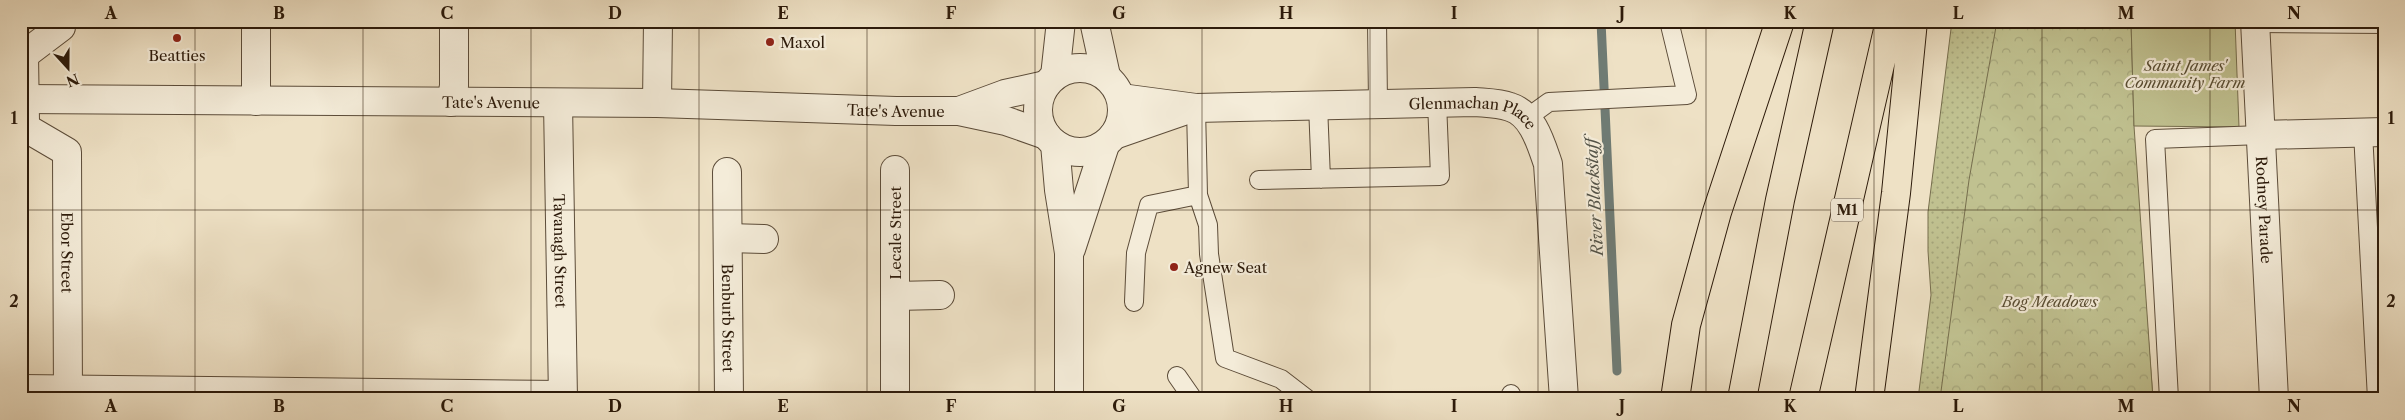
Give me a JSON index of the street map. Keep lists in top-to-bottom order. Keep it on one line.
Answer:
{"streets":{"highway":["M1"],"street":["Tate's Avenue","Glenmachan Place","Rodney Parade","Lecale Street","Tavanagh Street","Ebor Street","Benburb Street"]},"crossings":[["Tate's Avenue","Tavanagh Street"]],"water":["River Blackstaff"],"parks":["Saint James' Community Farm","Bog Meadows"],"places":["Beatties","Maxol","Agnew Seat"],"north":"bottom","grid":{"columns":["A","B","C","D","E","F","G","H","I","J","K","L","M","N"],"rows":["1","2"]}}
